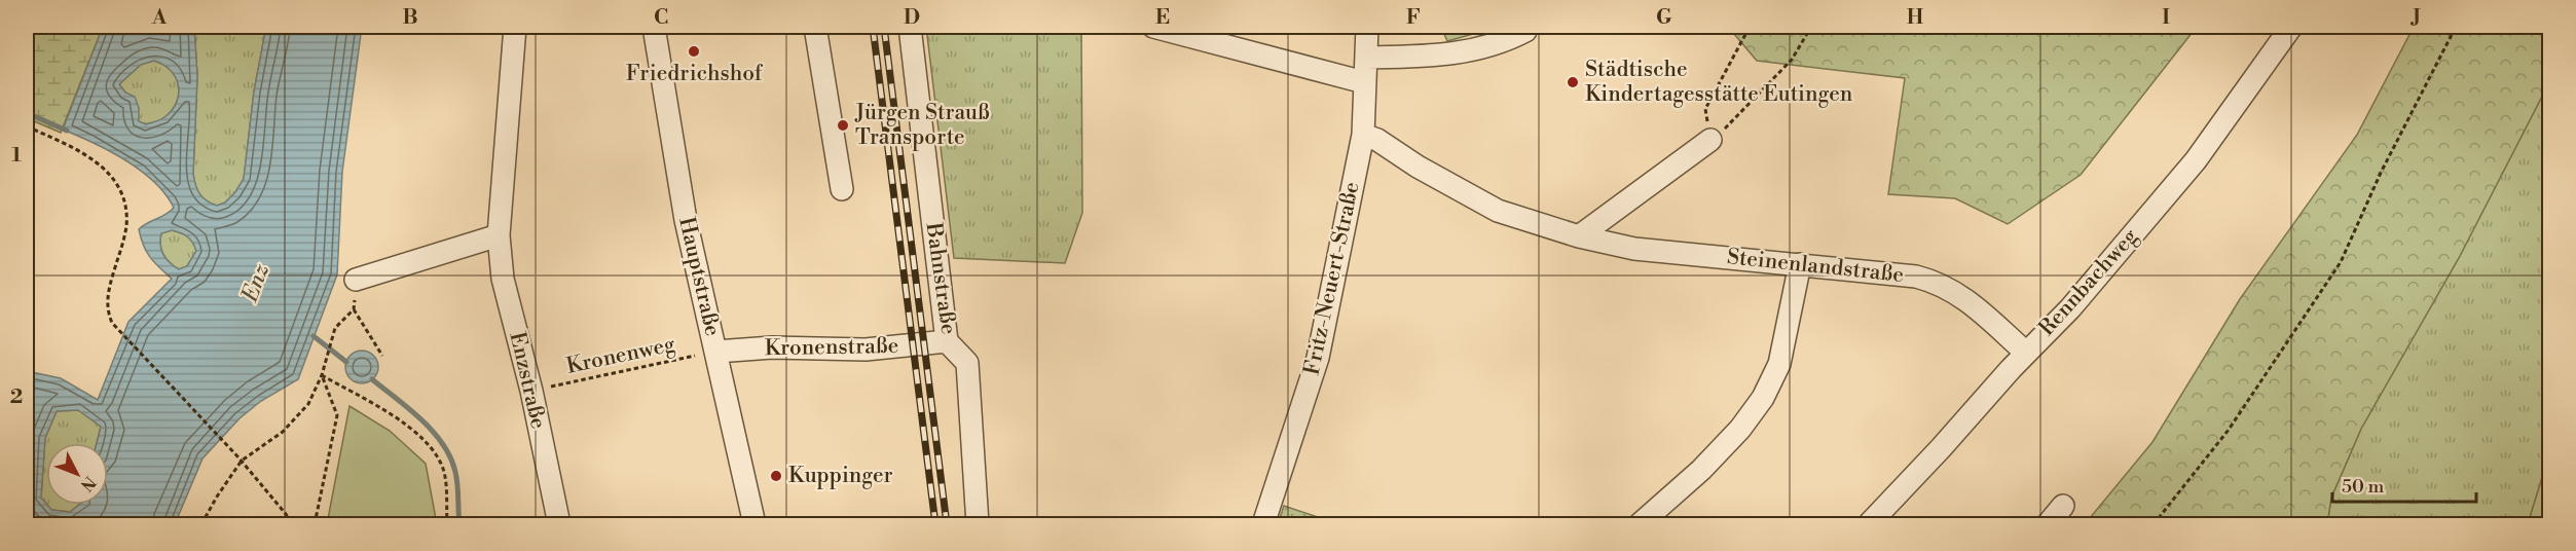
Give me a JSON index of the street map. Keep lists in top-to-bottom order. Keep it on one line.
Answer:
{"streets":{"street":["Steinenlandstraße","Hauptstraße","Bahnstraße","Fritz-Neuert-Straße","Rennbachweg","Kronenstraße","Enzstraße"],"path":["Kronenweg"]},"crossings":[["Steinenlandstraße","Fritz-Neuert-Straße"],["Steinenlandstraße","Rennbachweg"],["Hauptstraße","Kronenstraße"],["Hauptstraße","Kronenweg"],["Bahnstraße","Kronenstraße"],["Kronenstraße","Kronenweg"],["Kronenweg","Enzstraße"]],"water":["Enz"],"places":["Friedrichshof","Städtische Kindertagesstätte Eutingen","Jürgen Strauß Transporte","Kuppinger"],"scale_bar":"50 m","north":"bottom right","grid":{"columns":["A","B","C","D","E","F","G","H","I","J"],"rows":["1","2"]}}
